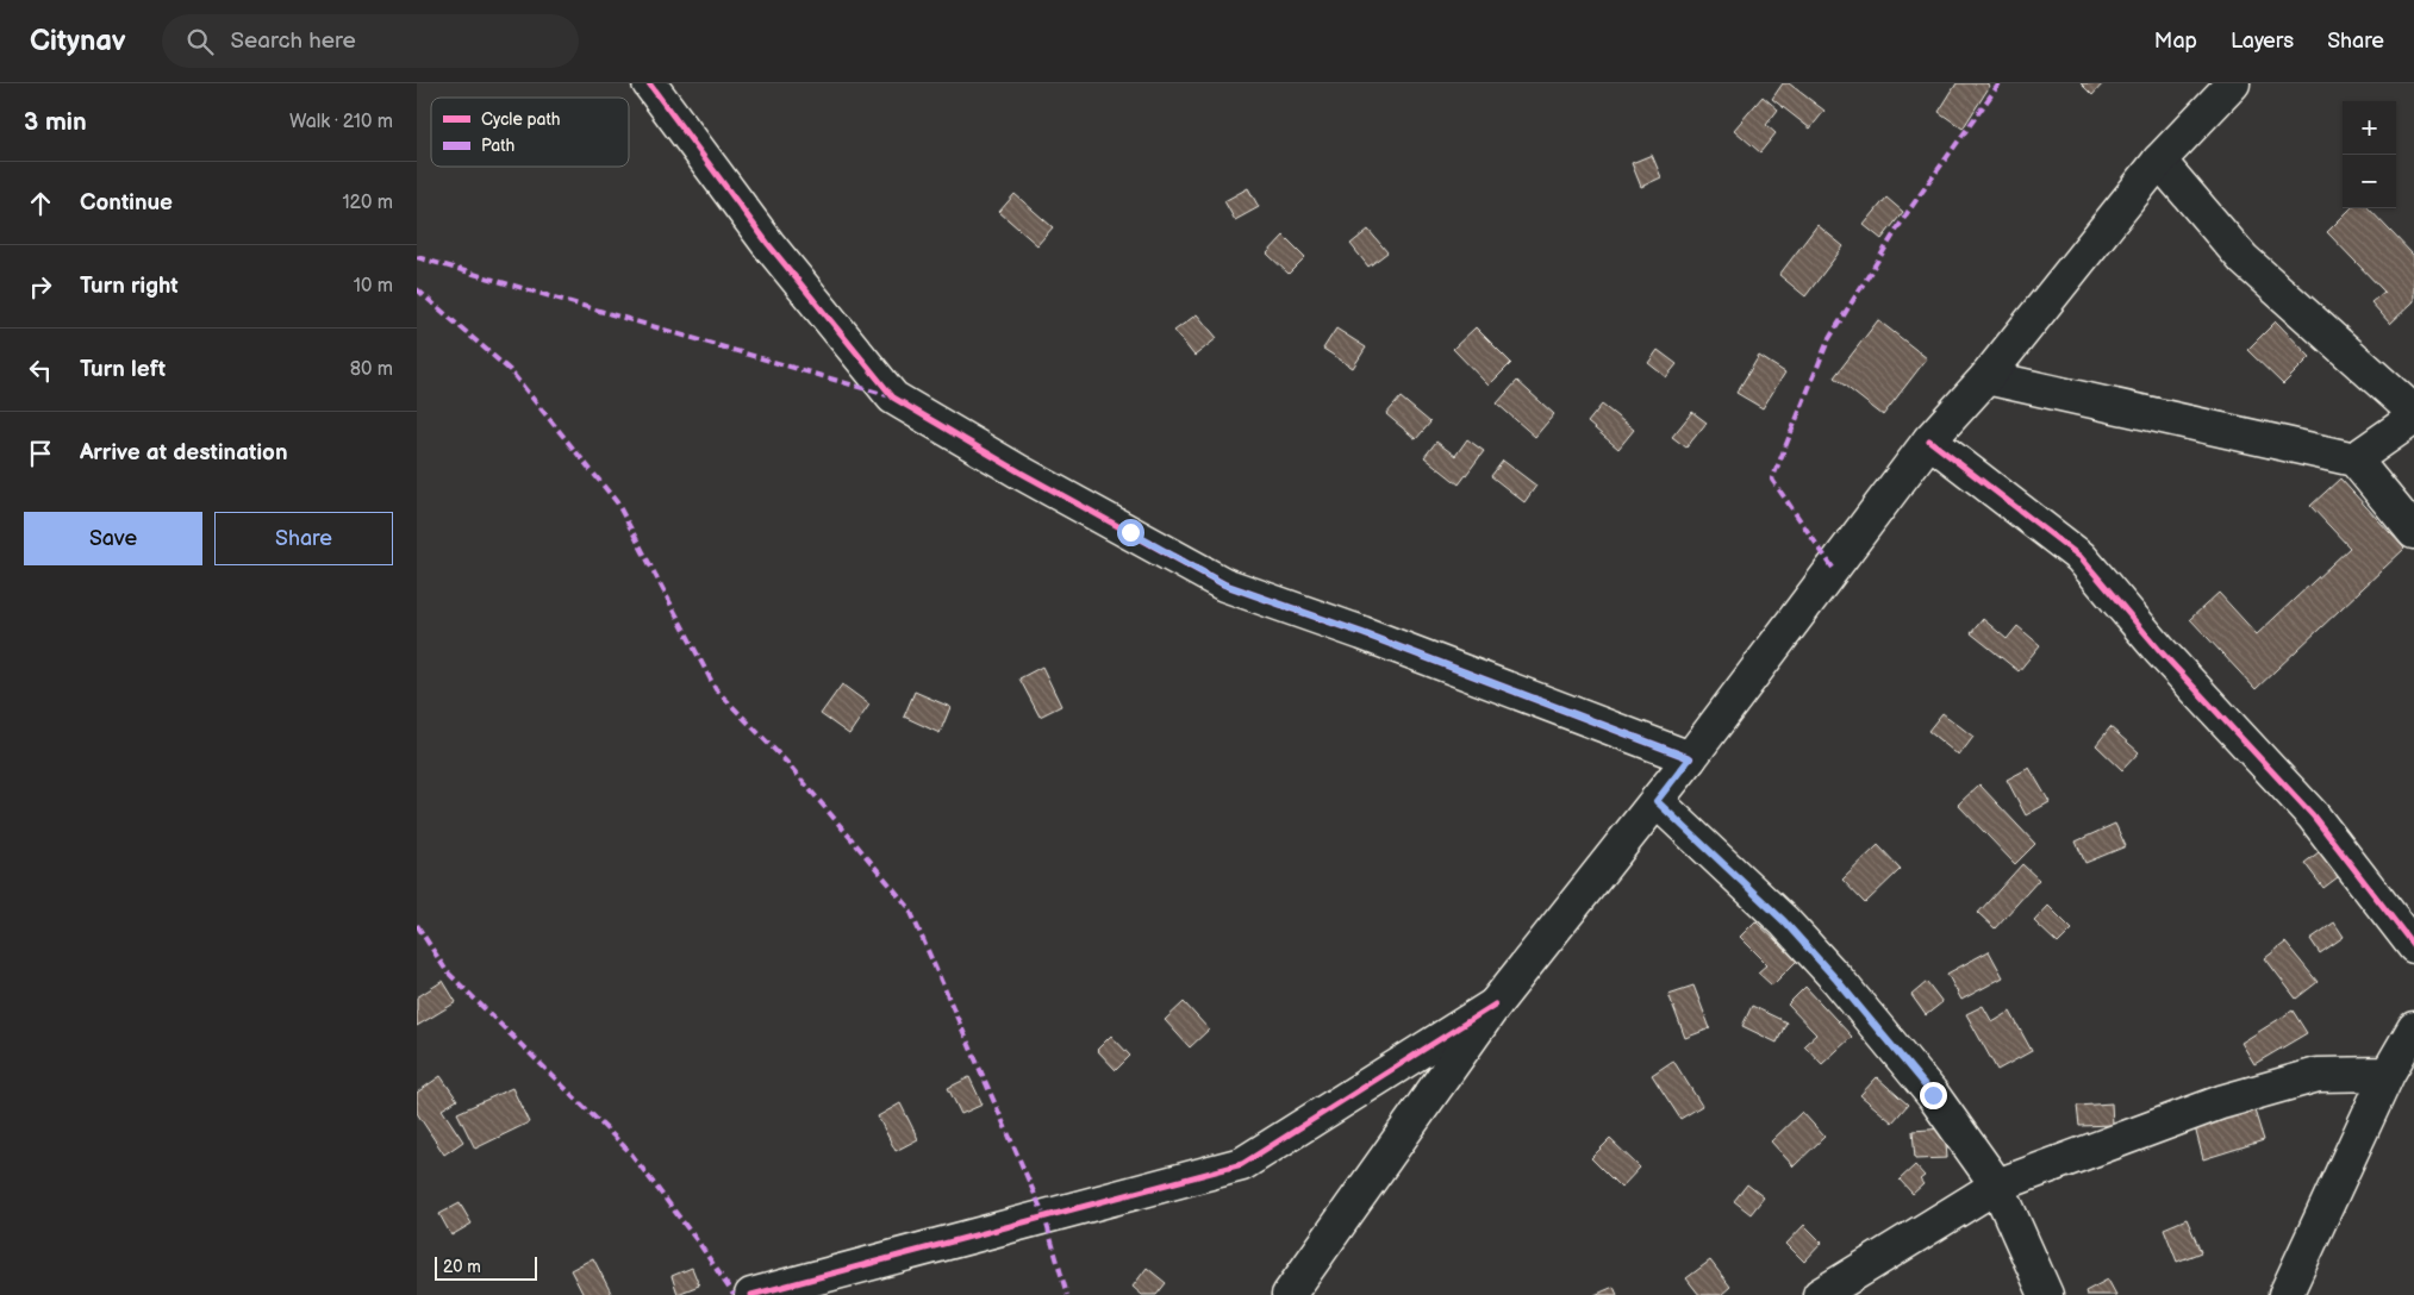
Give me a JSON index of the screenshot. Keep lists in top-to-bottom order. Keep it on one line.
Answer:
{"legend":["Cycle path","Path"],"scale_bar":"20 m","page":{"header":"Citynav","search":"Search here","nav":["Map","Layers","Share"],"heading":["3 min","Walk · 210 m"],"map_buttons":["+","−"],"list":[["Continue","120 m"],["Turn right","10 m"],["Turn left","80 m"],"Arrive at destination"],"buttons":["Save","Share"],"scale":"20 m"}}
